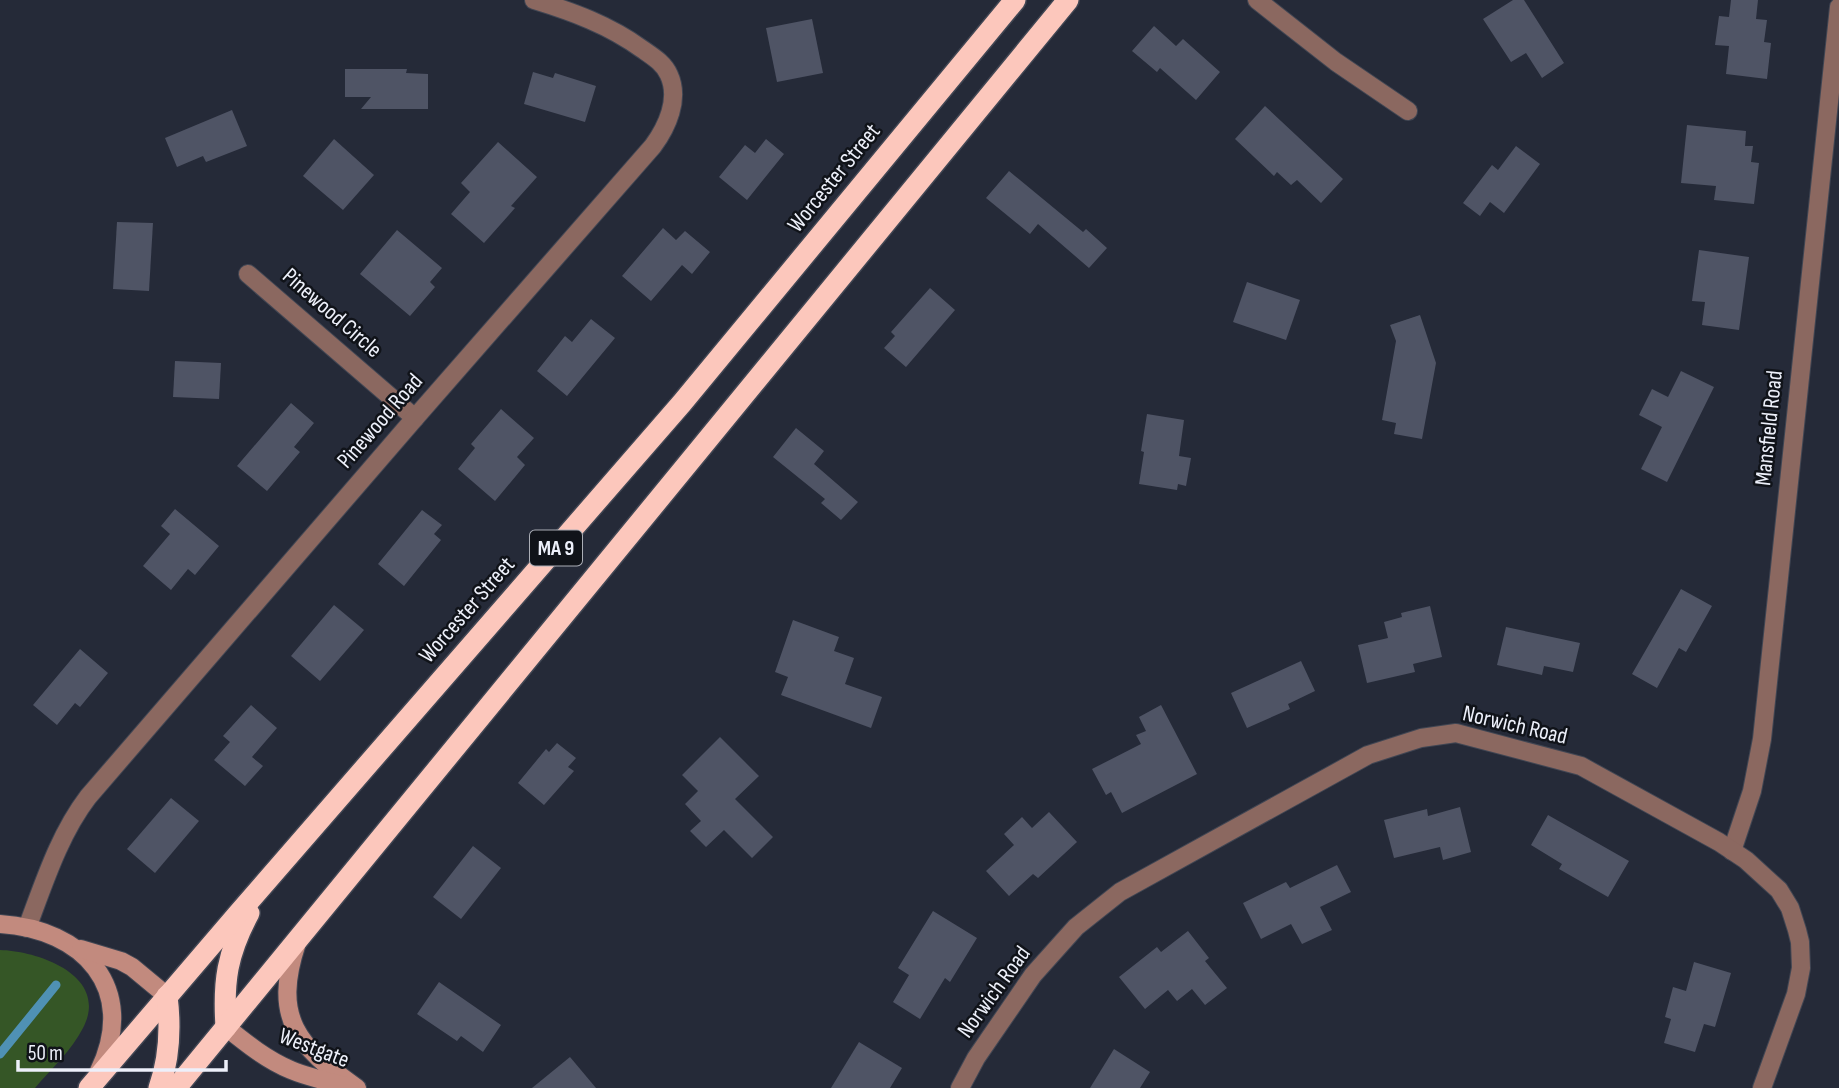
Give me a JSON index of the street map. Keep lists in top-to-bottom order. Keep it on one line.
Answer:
{"streets":{"highway":["Worcester Street","MA 9"],"street":["Pinewood Circle","Pinewood Road","Mansfield Road","Norwich Road","Westgate"]},"crossings":[["Pinewood Circle","Pinewood Road"],["Mansfield Road","Norwich Road"],["MA 9","Westgate"]],"scale_bar":"50 m"}
